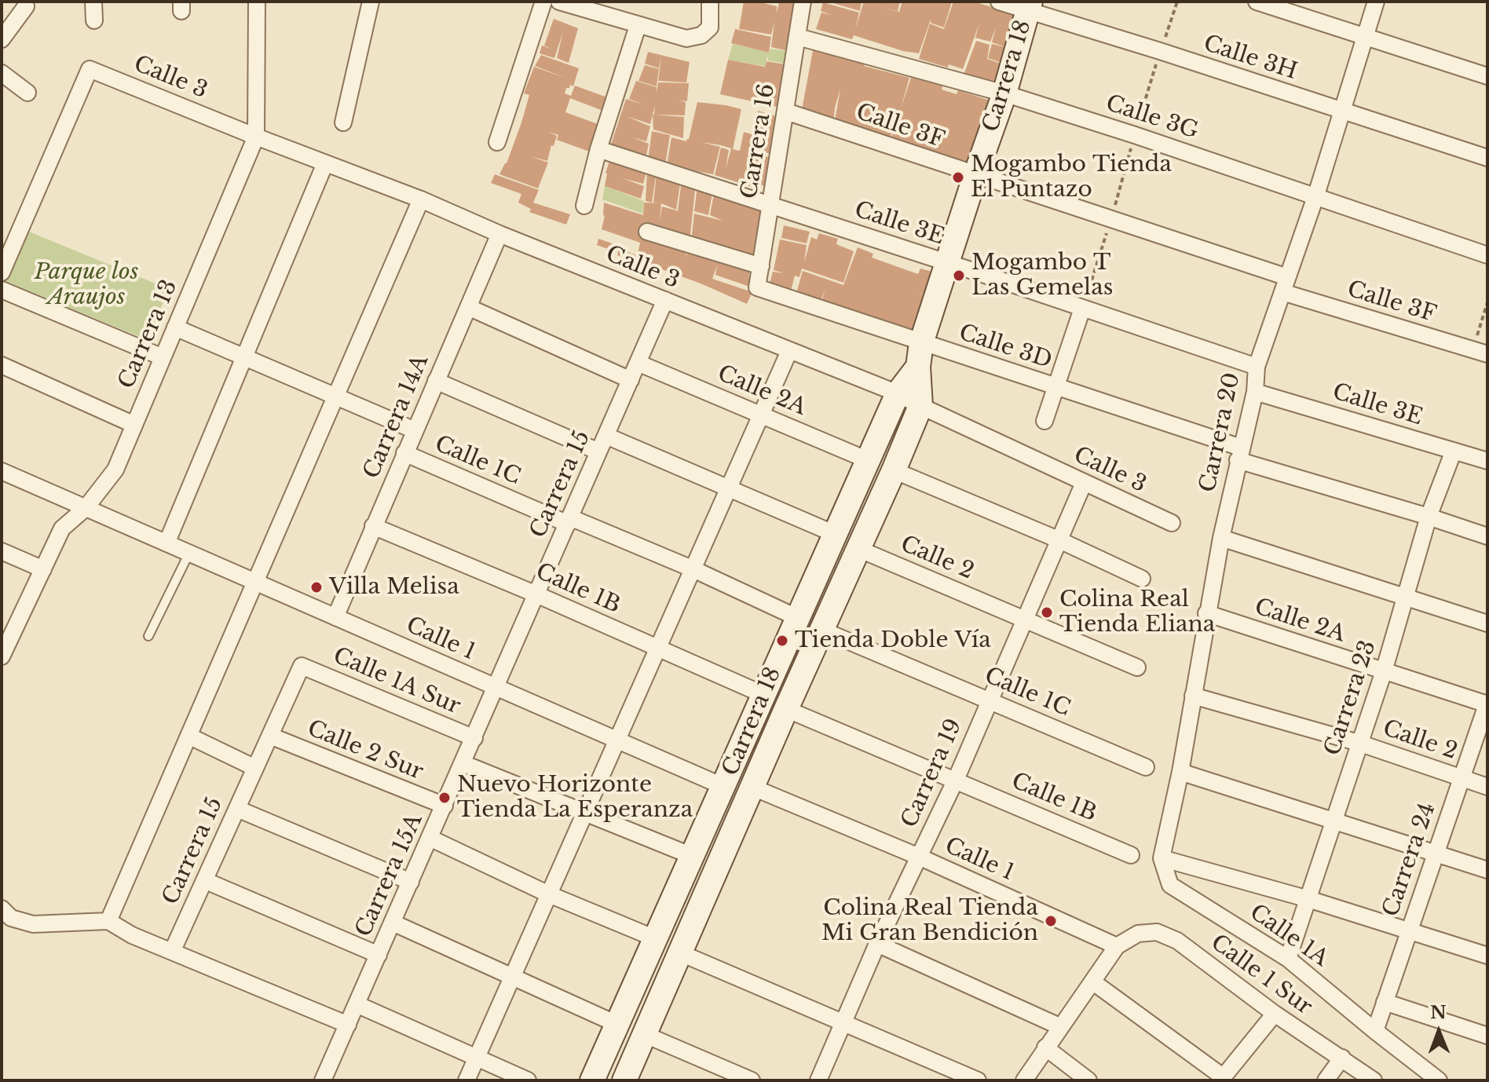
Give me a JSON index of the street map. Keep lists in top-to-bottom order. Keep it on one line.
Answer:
{"streets":{"street":["Calle 3H","Carrera 18","Calle 3","Calle 3G","Calle 3F","Carrera 16","Calle 3E","Carrera 13","Calle 3D","Calle 2A","Carrera 14A","Carrera 20","Calle 1C","Carrera 15","Calle 2","Calle 1B","Calle 1","Calle 1A Sur","Carrera 23","Calle 2 Sur","Carrera 19","Carrera 24","Carrera 15A","Calle 1A","Calle 1 Sur"]},"crossings":[["Calle 3H","Carrera 18"],["Calle 3H","Carrera 20"],["Carrera 18","Calle 3"],["Carrera 18","Calle 3G"],["Carrera 18","Calle 3F"],["Carrera 18","Calle 3E"],["Carrera 18","Calle 3D"],["Carrera 18","Calle 2A"],["Carrera 18","Calle 1C"],["Carrera 18","Calle 2"],["Carrera 18","Calle 1B"],["Carrera 18","Calle 1"],["Calle 3","Carrera 13"],["Calle 3","Carrera 14A"],["Calle 3","Carrera 15"],["Calle 3","Carrera 19"],["Calle 3G","Carrera 16"],["Calle 3G","Carrera 20"],["Calle 3F","Carrera 16"],["Calle 3F","Carrera 20"],["Carrera 16","Calle 3E"],["Carrera 16","Calle 3D"],["Calle 3E","Carrera 20"],["Calle 3E","Carrera 23"],["Carrera 13","Calle 1"],["Calle 3D","Carrera 20"],["Calle 3D","Carrera 23"],["Calle 2A","Carrera 20"],["Calle 2A","Carrera 15"],["Calle 2A","Carrera 23"],["Calle 2A","Carrera 24"],["Carrera 14A","Calle 1C"],["Carrera 14A","Calle 1B"],["Carrera 14A","Calle 1"],["Carrera 20","Calle 2"],["Carrera 20","Calle 1A"],["Calle 1C","Carrera 15"],["Calle 1C","Carrera 19"],["Carrera 15","Calle 1B"],["Carrera 15","Calle 1"],["Carrera 15","Calle 1A Sur"],["Carrera 15","Calle 2 Sur"],["Carrera 15","Carrera 15A"],["Calle 2","Carrera 23"],["Calle 2","Carrera 19"],["Calle 2","Carrera 24"],["Calle 1B","Carrera 19"],["Calle 1","Carrera 19"],["Calle 1","Carrera 15A"],["Calle 1","Calle 1 Sur"],["Calle 1A Sur","Carrera 15A"],["Carrera 23","Calle 1A"],["Calle 2 Sur","Carrera 15A"],["Carrera 24","Calle 1A"]],"parks":["Parque los Araujos"],"places":["Mogambo Tienda El Puntazo","Mogambo T Las Gemelas","Villa Melisa","Colina Real Tienda Eliana","Tienda Doble Vía","Nuevo Horizonte Tienda La Esperanza","Colina Real Tienda Mi Gran Bendición"],"north":"top"}
